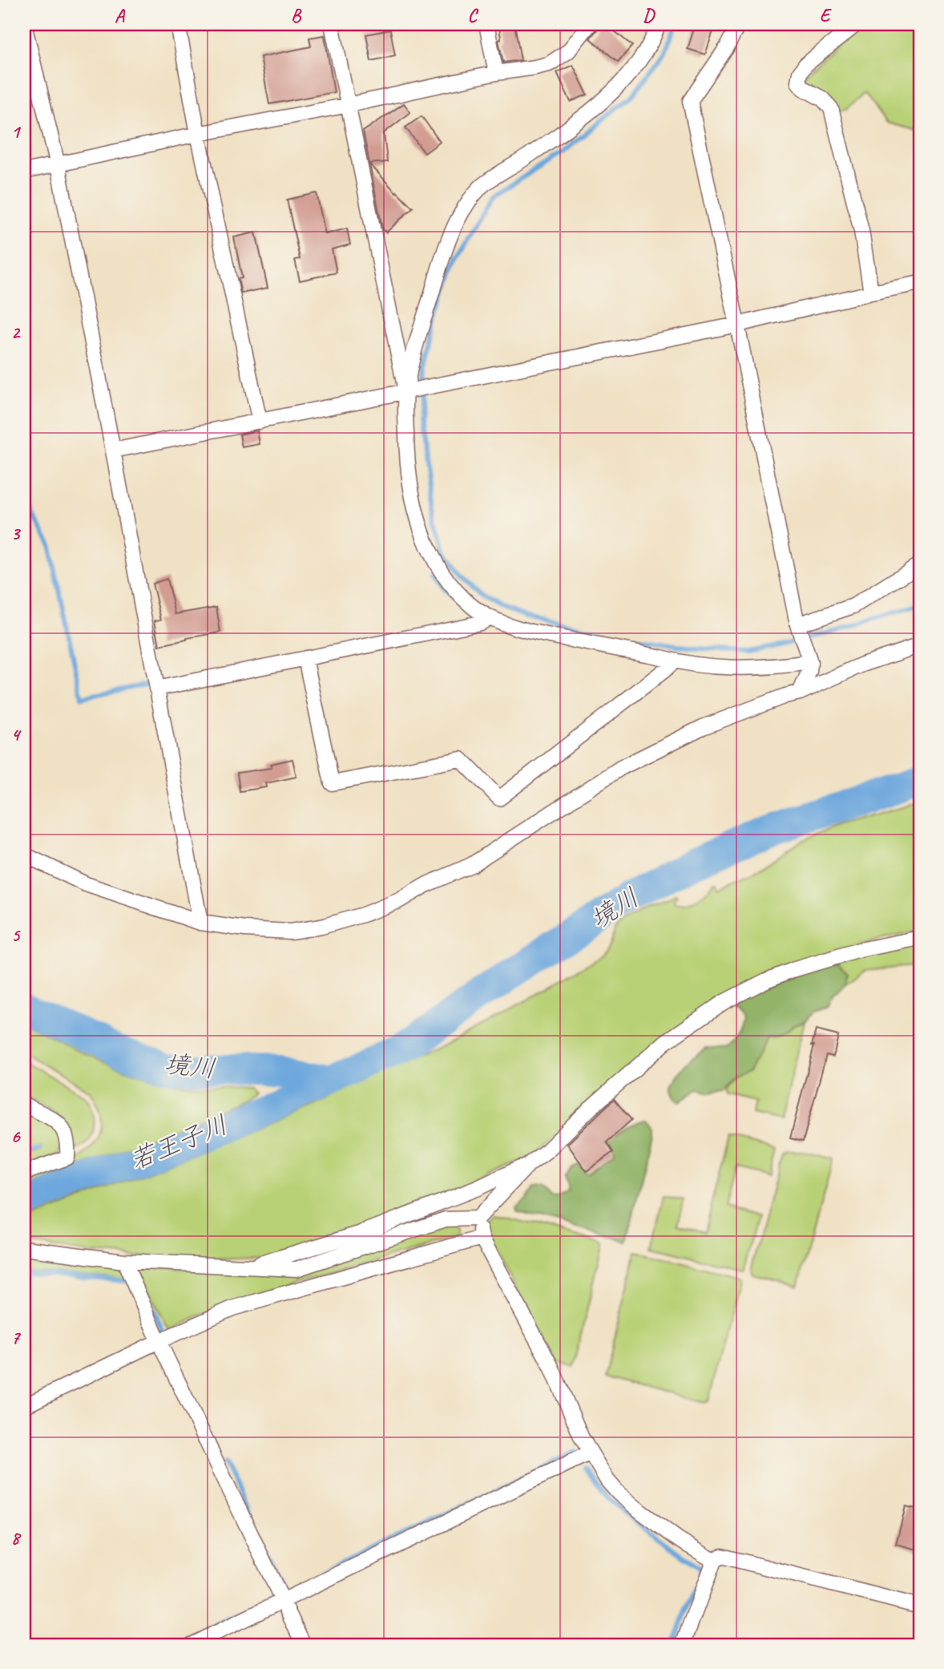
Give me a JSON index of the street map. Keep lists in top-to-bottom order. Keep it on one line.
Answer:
{"water":["境川","若王子川"],"grid":{"columns":["A","B","C","D","E"],"rows":["1","2","3","4","5","6","7","8"]}}
